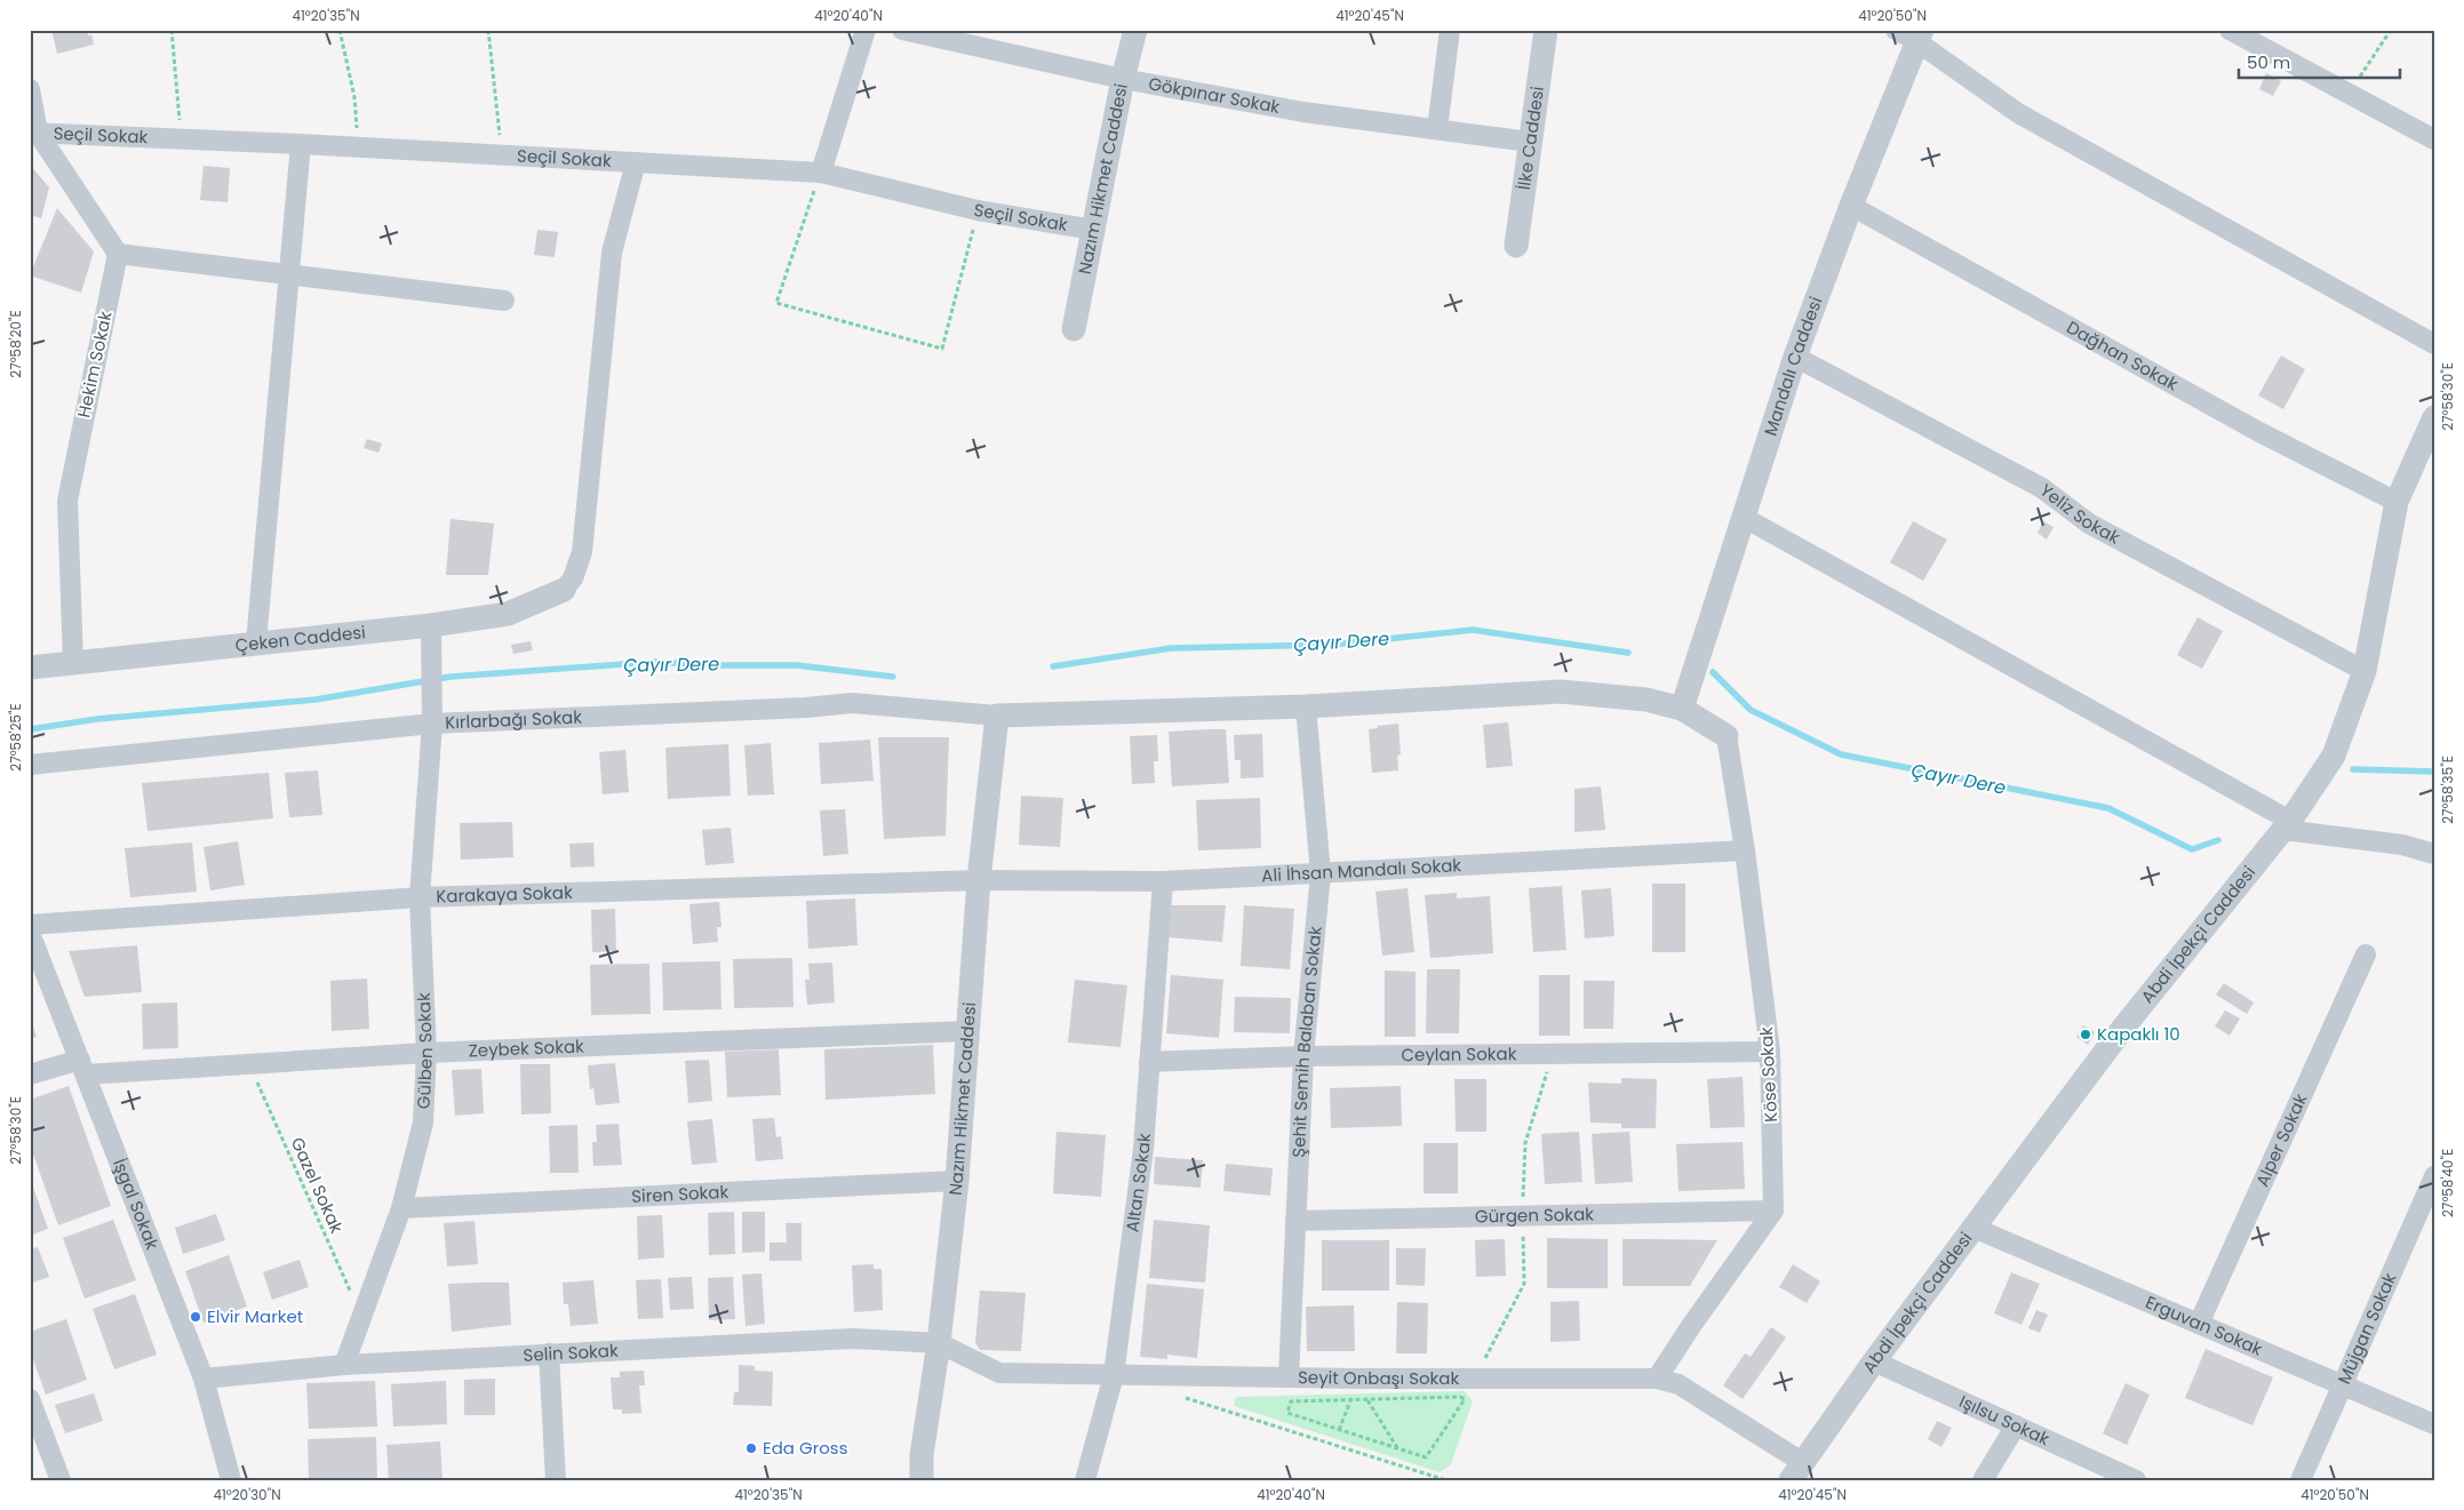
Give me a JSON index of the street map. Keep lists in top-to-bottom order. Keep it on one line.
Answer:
{"streets":{"street":["Gökpınar Sokak","Seçil Sokak","İlke Caddesi","Nazım Hikmet Caddesi","Dağhan Sokak","Hekim Sokak","Mandalı Caddesi","Yeliz Sokak","Çeken Caddesi","Kırlarbağı Sokak","Ali İhsan Mandalı Sokak","Karakaya Sokak","Abdi İpekçi Caddesi","Şehit Semih Balaban Sokak","Zeybek Sokak","Gülben Sokak","Ceylan Sokak","Köse Sokak","Alper Sokak","Altan Sokak","Siren Sokak","İşgal Sokak","Gürgen Sokak","Erguvan Sokak","Müjgan Sokak","Selin Sokak","Seyit Onbaşı Sokak","Işılsu Sokak"],"path":["Gazel Sokak"]},"crossings":[["Gökpınar Sokak","İlke Caddesi"],["Gökpınar Sokak","Nazım Hikmet Caddesi"],["Seçil Sokak","Nazım Hikmet Caddesi"],["Nazım Hikmet Caddesi","Kırlarbağı Sokak"],["Nazım Hikmet Caddesi","Ali İhsan Mandalı Sokak"],["Nazım Hikmet Caddesi","Karakaya Sokak"],["Nazım Hikmet Caddesi","Zeybek Sokak"],["Nazım Hikmet Caddesi","Siren Sokak"],["Nazım Hikmet Caddesi","Selin Sokak"],["Nazım Hikmet Caddesi","Seyit Onbaşı Sokak"],["Dağhan Sokak","Mandalı Caddesi"],["Dağhan Sokak","Abdi İpekçi Caddesi"],["Hekim Sokak","Çeken Caddesi"],["Mandalı Caddesi","Yeliz Sokak"],["Yeliz Sokak","Abdi İpekçi Caddesi"],["Çeken Caddesi","Gülben Sokak"],["Kırlarbağı Sokak","Gülben Sokak"],["Ali İhsan Mandalı Sokak","Karakaya Sokak"],["Ali İhsan Mandalı Sokak","Şehit Semih Balaban Sokak"],["Ali İhsan Mandalı Sokak","Köse Sokak"],["Ali İhsan Mandalı Sokak","Altan Sokak"],["Karakaya Sokak","Gülben Sokak"],["Abdi İpekçi Caddesi","Erguvan Sokak"],["Abdi İpekçi Caddesi","Seyit Onbaşı Sokak"],["Abdi İpekçi Caddesi","Işılsu Sokak"],["Şehit Semih Balaban Sokak","Ceylan Sokak"],["Şehit Semih Balaban Sokak","Gürgen Sokak"],["Şehit Semih Balaban Sokak","Seyit Onbaşı Sokak"],["Zeybek Sokak","Gülben Sokak"],["Zeybek Sokak","Gazel Sokak"],["Zeybek Sokak","İşgal Sokak"],["Gülben Sokak","Gazel Sokak"],["Gülben Sokak","Siren Sokak"],["Gülben Sokak","Selin Sokak"],["Ceylan Sokak","Köse Sokak"],["Ceylan Sokak","Altan Sokak"],["Köse Sokak","Gürgen Sokak"],["Alper Sokak","Erguvan Sokak"],["Altan Sokak","Seyit Onbaşı Sokak"],["İşgal Sokak","Selin Sokak"],["Erguvan Sokak","Müjgan Sokak"],["Selin Sokak","Seyit Onbaşı Sokak"]],"water":["Çayır Dere"],"places":["Kapaklı 10","Elvir Market","Eda Gross"],"scale_bar":"50 m","coordinates":["41°20'35\"N","41°20'40\"N","41°20'45\"N","41°20'50\"N","27°58'20\"E","27°58'30\"E","27°58'25\"E","27°58'35\"E","27°58'40\"E","41°20'30\"N"]}
